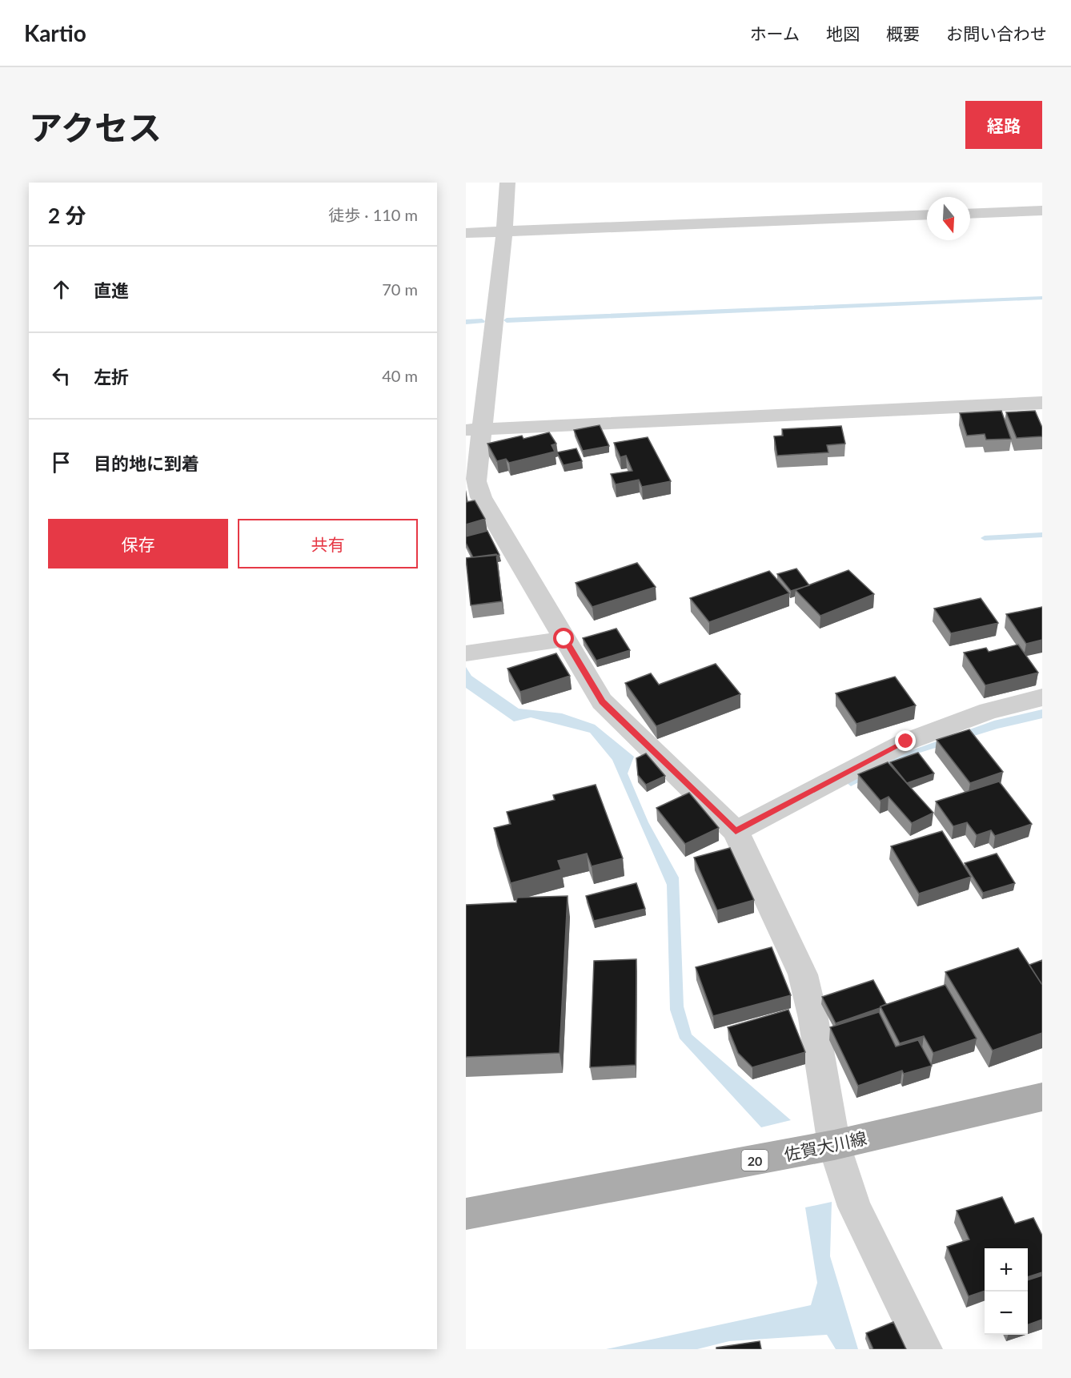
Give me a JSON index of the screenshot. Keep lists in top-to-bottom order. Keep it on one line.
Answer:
{"streets":{"main road":["佐賀大川線","20"]},"north":"bottom","page":{"header":"Kartio","nav":["ホーム","地図","概要","お問い合わせ"],"title":"アクセス","buttons":["経路",["保存","共有"]],"heading":["2 分","徒歩 · 110 m"],"list":[["直進","70 m"],["左折","40 m"],"目的地に到着"],"map_buttons":["+","−"]}}
